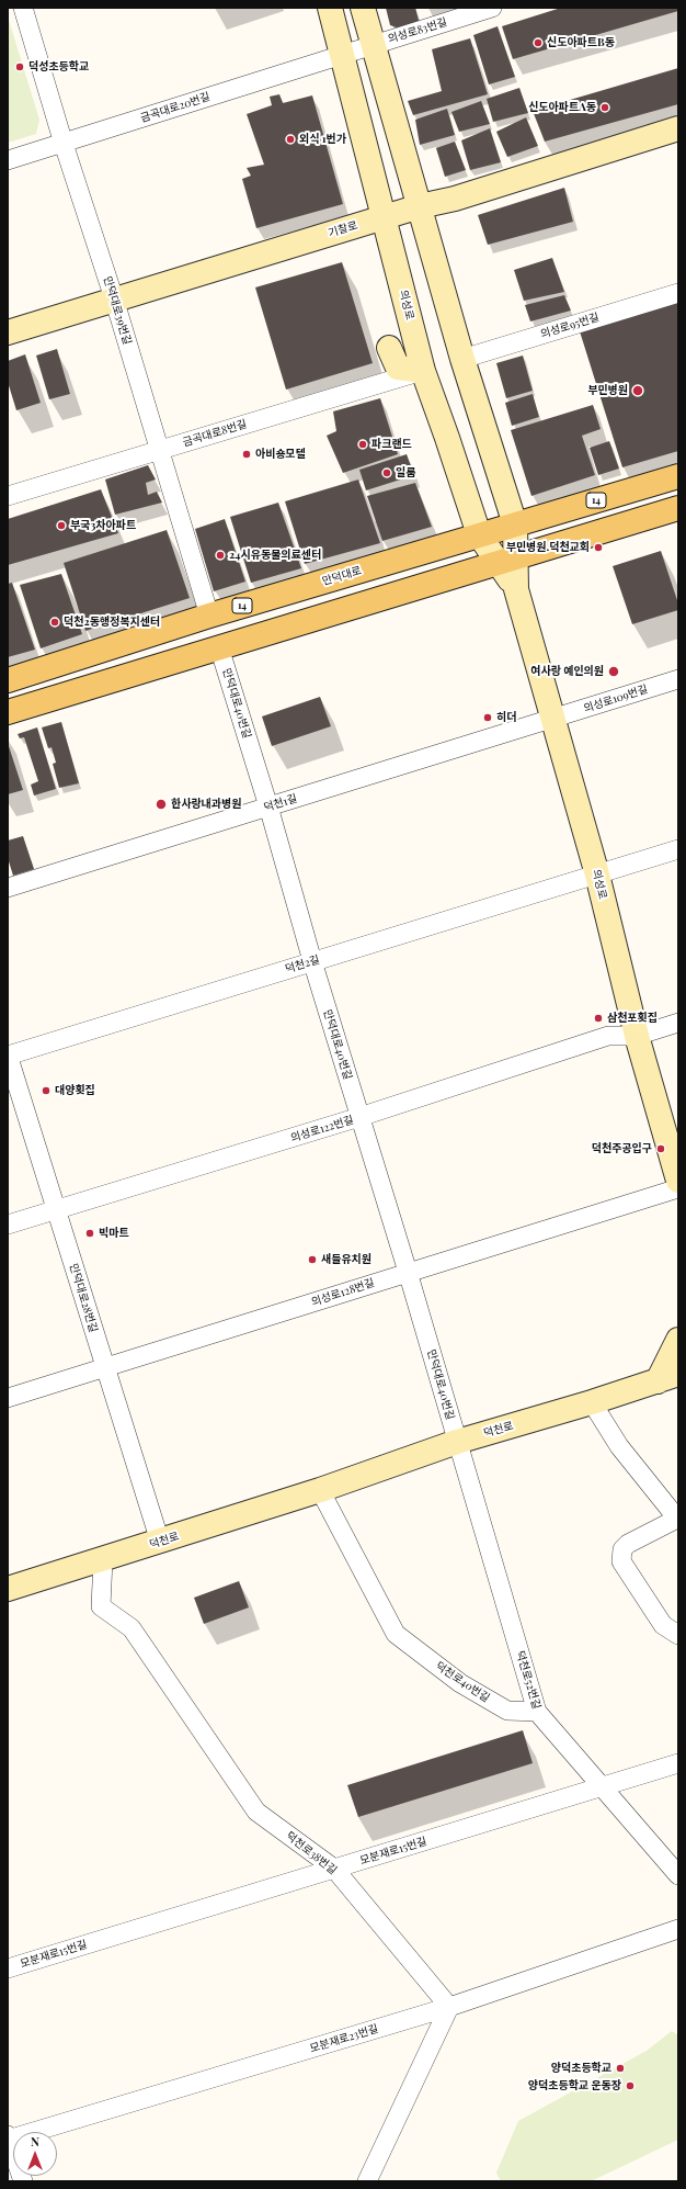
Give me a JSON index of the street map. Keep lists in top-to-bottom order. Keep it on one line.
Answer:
{"streets":{"main road":["기찰로","의성로","14","만덕대로","덕천로"],"street":["의성로83번길","금곡대로20번길","만덕대로39번길","의성로95번길","금곡대로8번길","의성로109번길","만덕대로40번길","덕천1길","덕천2길","의성로122번길","의성로128번길","만덕대로28번길","덕천로52번길","덕천로40번길","모분재로15번길","덕천로38번길","모분재로23번길"]},"crossings":[["의성로83번길","금곡대로20번길"],["의성로83번길","의성로"],["금곡대로20번길","의성로"],["금곡대로20번길","만덕대로39번길"],["기찰로","의성로"],["기찰로","만덕대로39번길"],["의성로","금곡대로8번길"],["의성로","만덕대로"],["의성로","의성로109번길"],["의성로","덕천1길"],["의성로","덕천2길"],["의성로","의성로122번길"],["만덕대로39번길","금곡대로8번길"],["만덕대로39번길","만덕대로"],["의성로109번길","덕천1길"],["만덕대로40번길","덕천1길"],["만덕대로40번길","덕천2길"],["만덕대로40번길","의성로122번길"],["만덕대로40번길","의성로128번길"],["만덕대로40번길","덕천로"],["만덕대로40번길","덕천로52번길"],["덕천2길","만덕대로28번길"],["의성로122번길","만덕대로28번길"],["의성로128번길","만덕대로28번길"],["만덕대로28번길","덕천로"],["덕천로","덕천로52번길"],["덕천로","덕천로40번길"],["덕천로","덕천로38번길"],["덕천로52번길","덕천로40번길"],["덕천로52번길","모분재로15번길"],["모분재로15번길","덕천로38번길"],["덕천로38번길","모분재로23번길"]],"places":["신도아파트B동","덕성초등학교","신도아파트A동","외식 1번가","부민병원","파크랜드","아비숑모텔","일룸","부국3차아파트","부민병원.덕천교회","24시유동물의료센터","덕천2동행정복지센터","여사랑 예인의원","히더","한사랑내과병원","삼천포횟집","대양횟집","덕천주공입구","빅마트","새들유치원","양덕초등학교","양덕초등학교 운동장"],"north":"top"}
